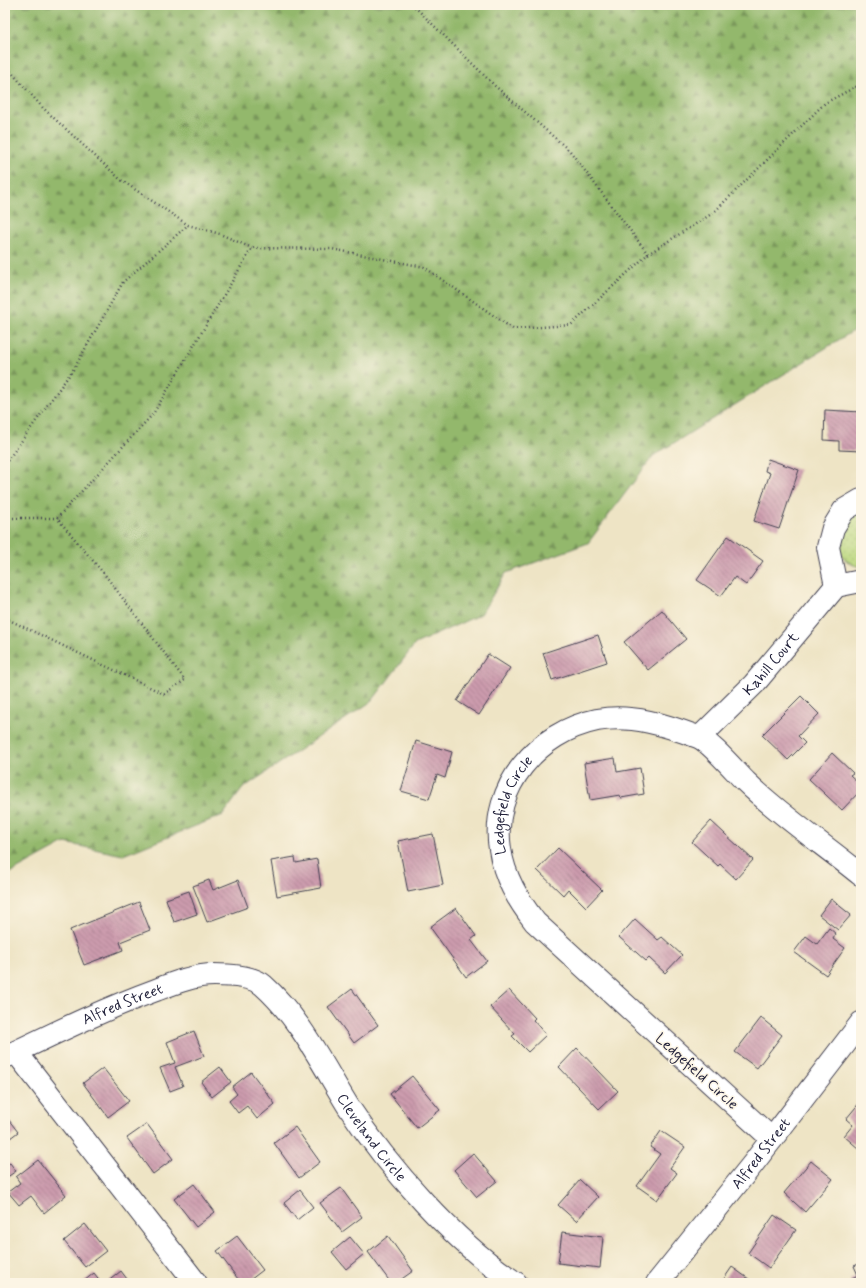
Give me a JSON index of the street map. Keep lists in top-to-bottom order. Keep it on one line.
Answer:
{"streets":{"street":["Kahill Court","Ledgefield Circle","Alfred Street","Cleveland Circle"]},"crossings":[["Kahill Court","Ledgefield Circle"],["Ledgefield Circle","Alfred Street"],["Alfred Street","Cleveland Circle"]]}
